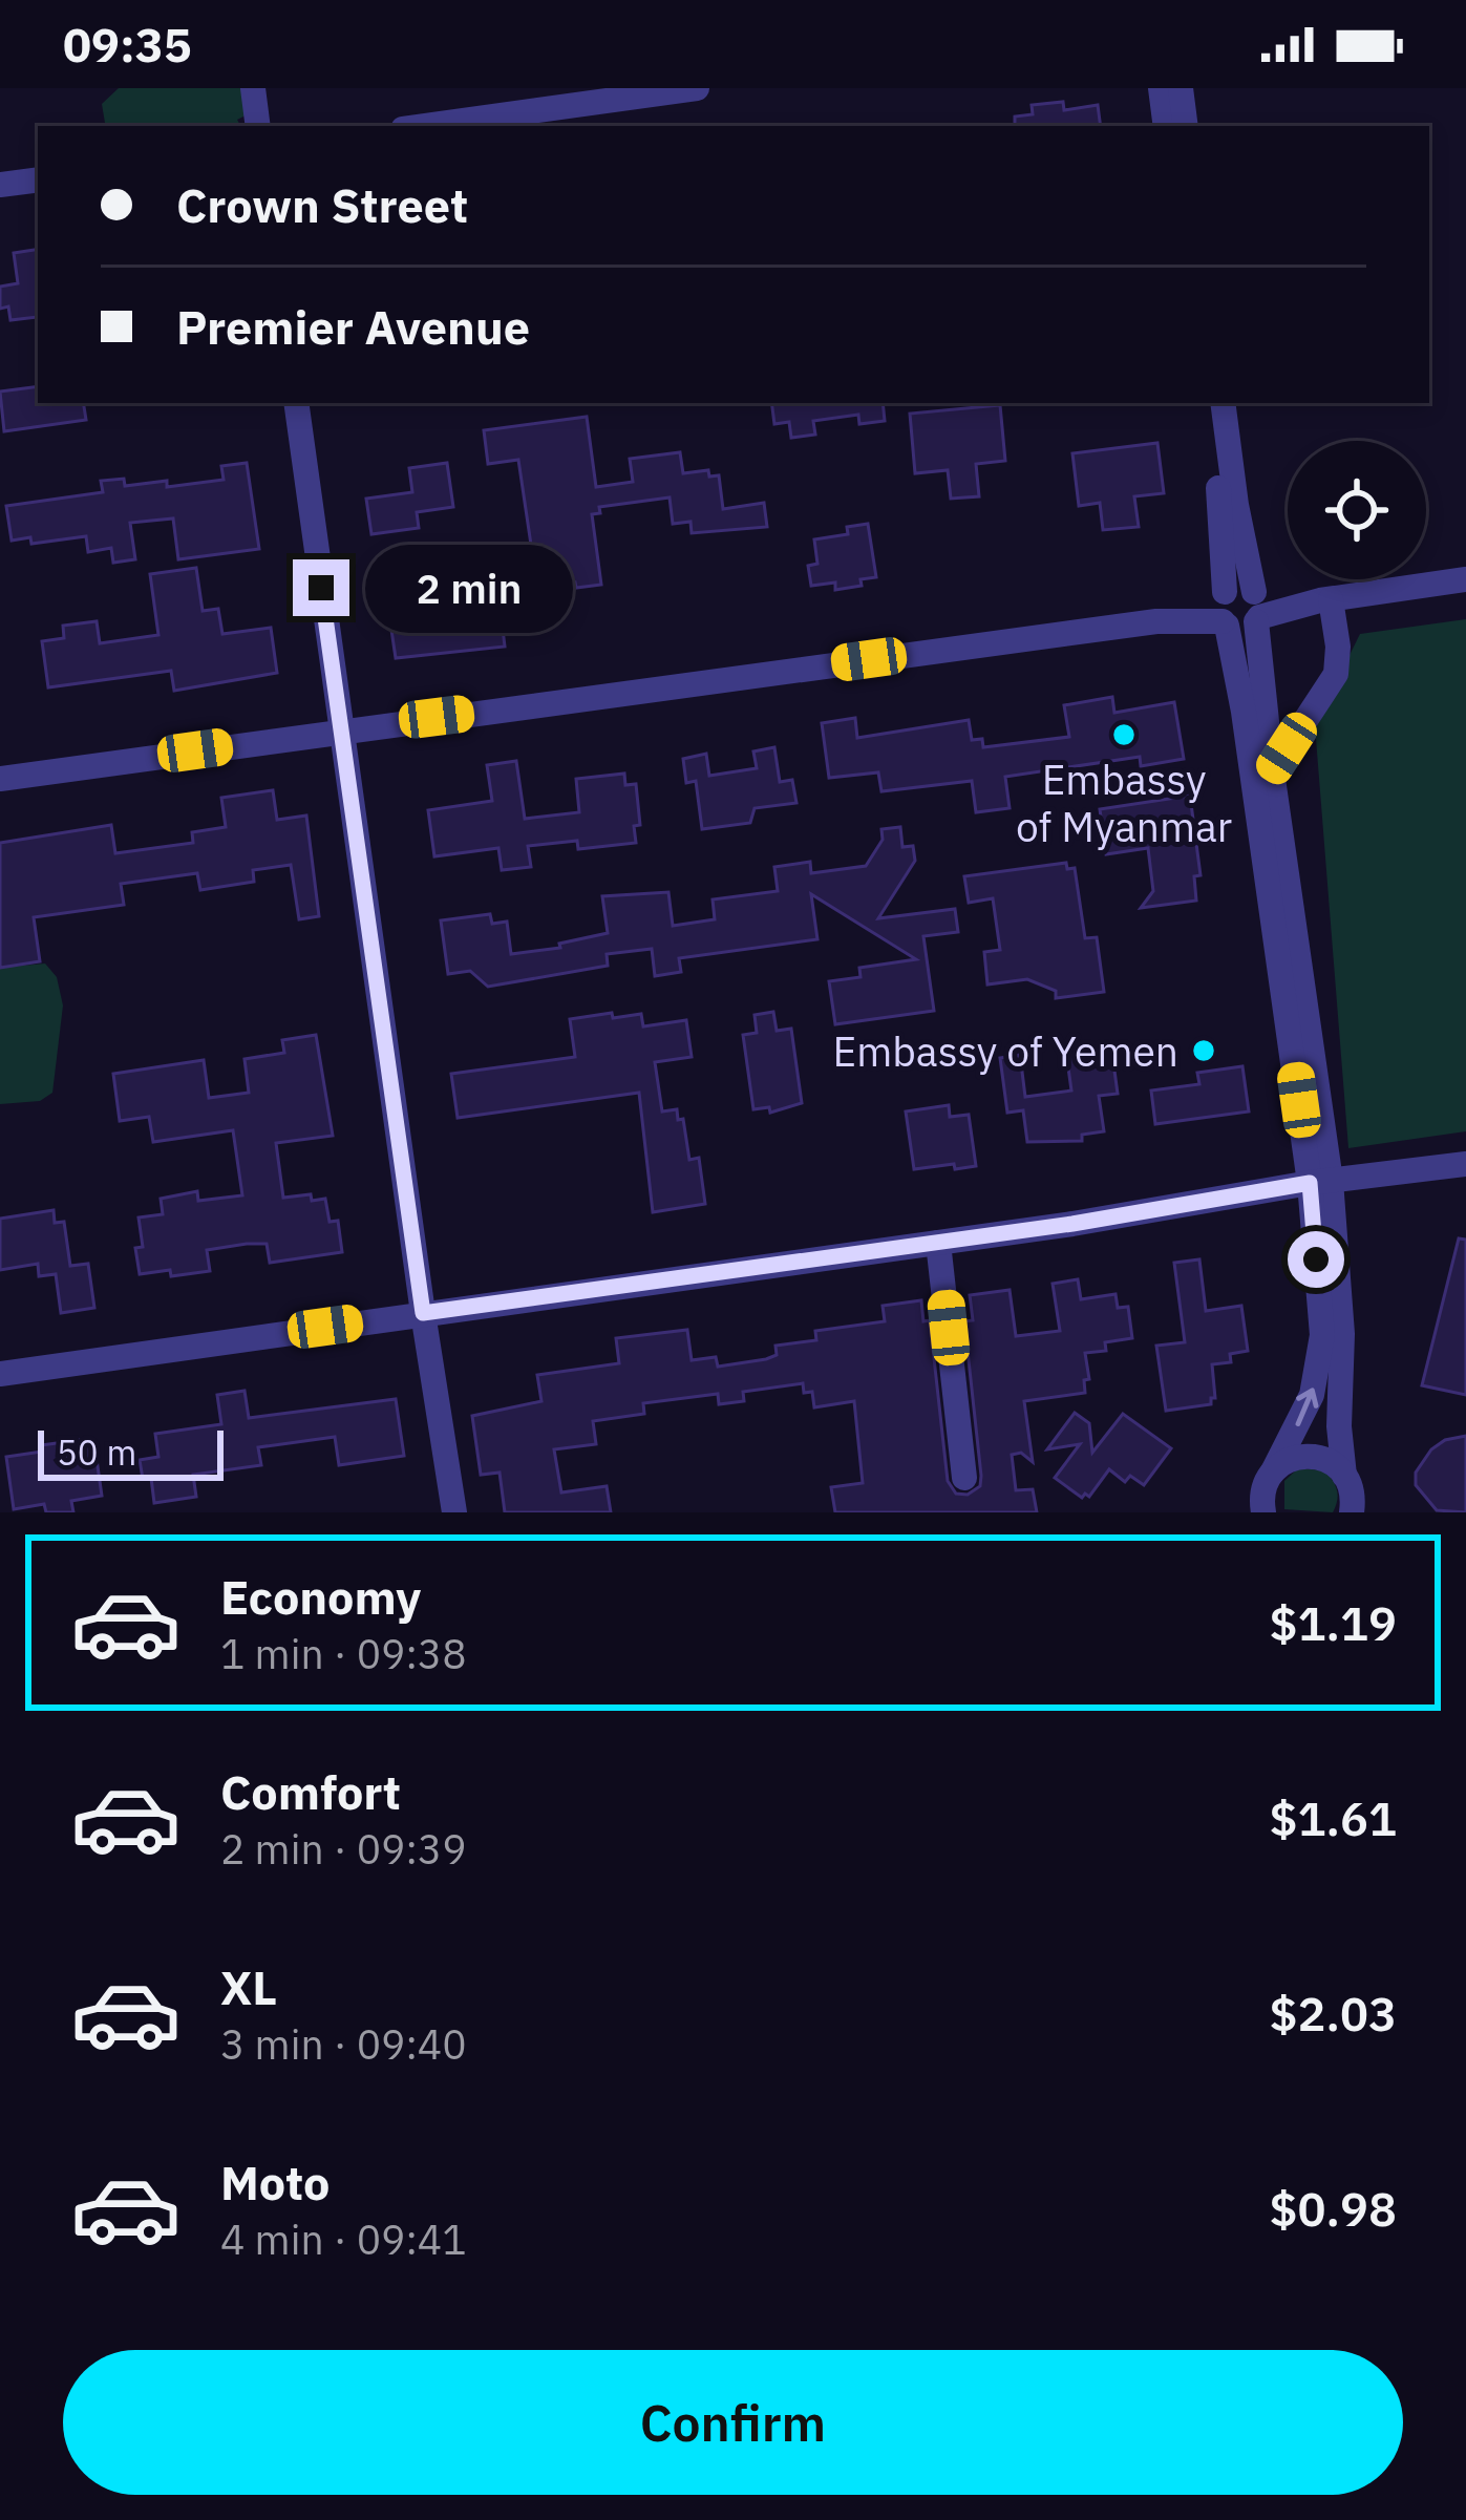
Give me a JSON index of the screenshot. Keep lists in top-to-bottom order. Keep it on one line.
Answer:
{"places":["Embassy of Myanmar","Embassy of Yemen"],"scale_bar":"50 m","page":{"status":"09:35","banner":["Crown Street","Premier Avenue"],"bubble":"2 min","scale":"50 m","list":[{"name":"Economy","note":"1 min · 09:38","value":"$1.19"},{"name":"Comfort","note":"2 min · 09:39","value":"$1.61"},{"name":"XL","note":"3 min · 09:40","value":"$2.03"},{"name":"Moto","note":"4 min · 09:41","value":"$0.98"}],"buttons":"Confirm"}}
